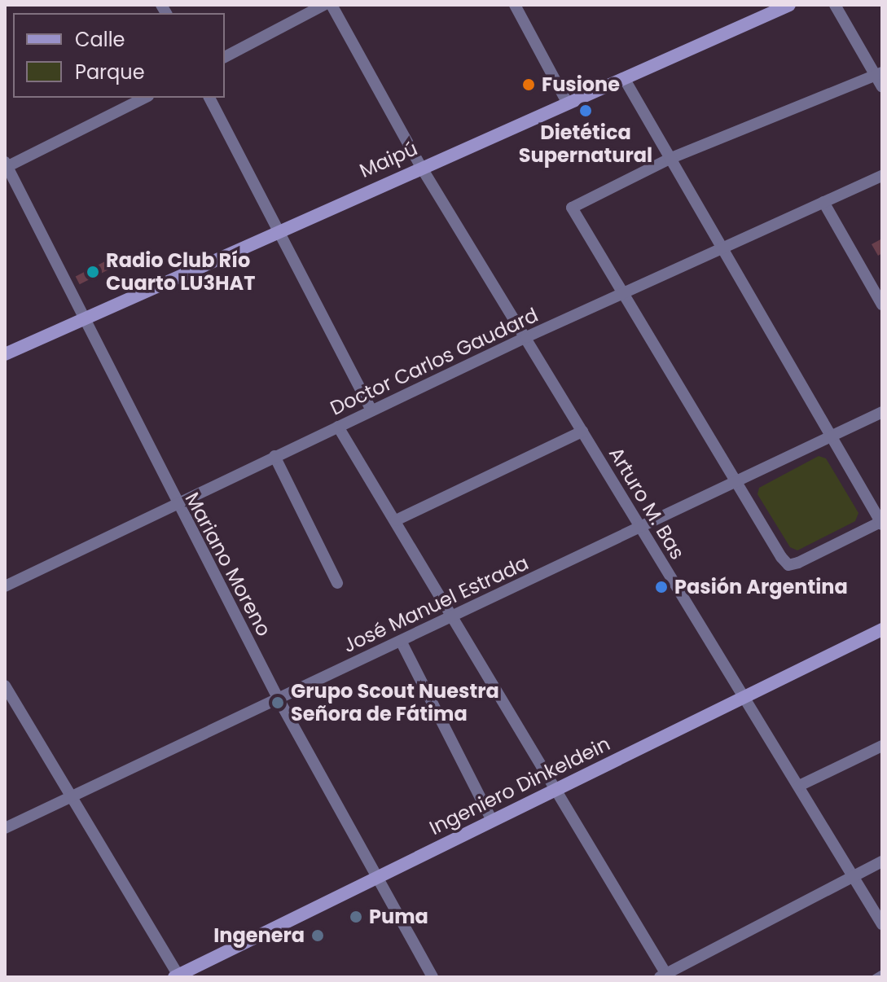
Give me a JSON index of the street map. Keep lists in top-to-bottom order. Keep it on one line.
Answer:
{"streets":{"main road":["Maipú","Ingeniero Dinkeldein"],"street":["Doctor Carlos Gaudard","Arturo M. Bas","Mariano Moreno","José Manuel Estrada"]},"crossings":[["Maipú","Arturo M. Bas"],["Maipú","Mariano Moreno"],["Doctor Carlos Gaudard","Arturo M. Bas"],["Doctor Carlos Gaudard","Mariano Moreno"],["Arturo M. Bas","José Manuel Estrada"],["Arturo M. Bas","Ingeniero Dinkeldein"],["Mariano Moreno","José Manuel Estrada"],["Mariano Moreno","Ingeniero Dinkeldein"]],"places":["Fusione","Dietética Supernatural","Radio Club Río Cuarto LU3HAT","Pasión Argentina","Grupo Scout Nuestra Señora de Fátima","Puma","Ingenera"],"legend":["Calle","Parque"]}
